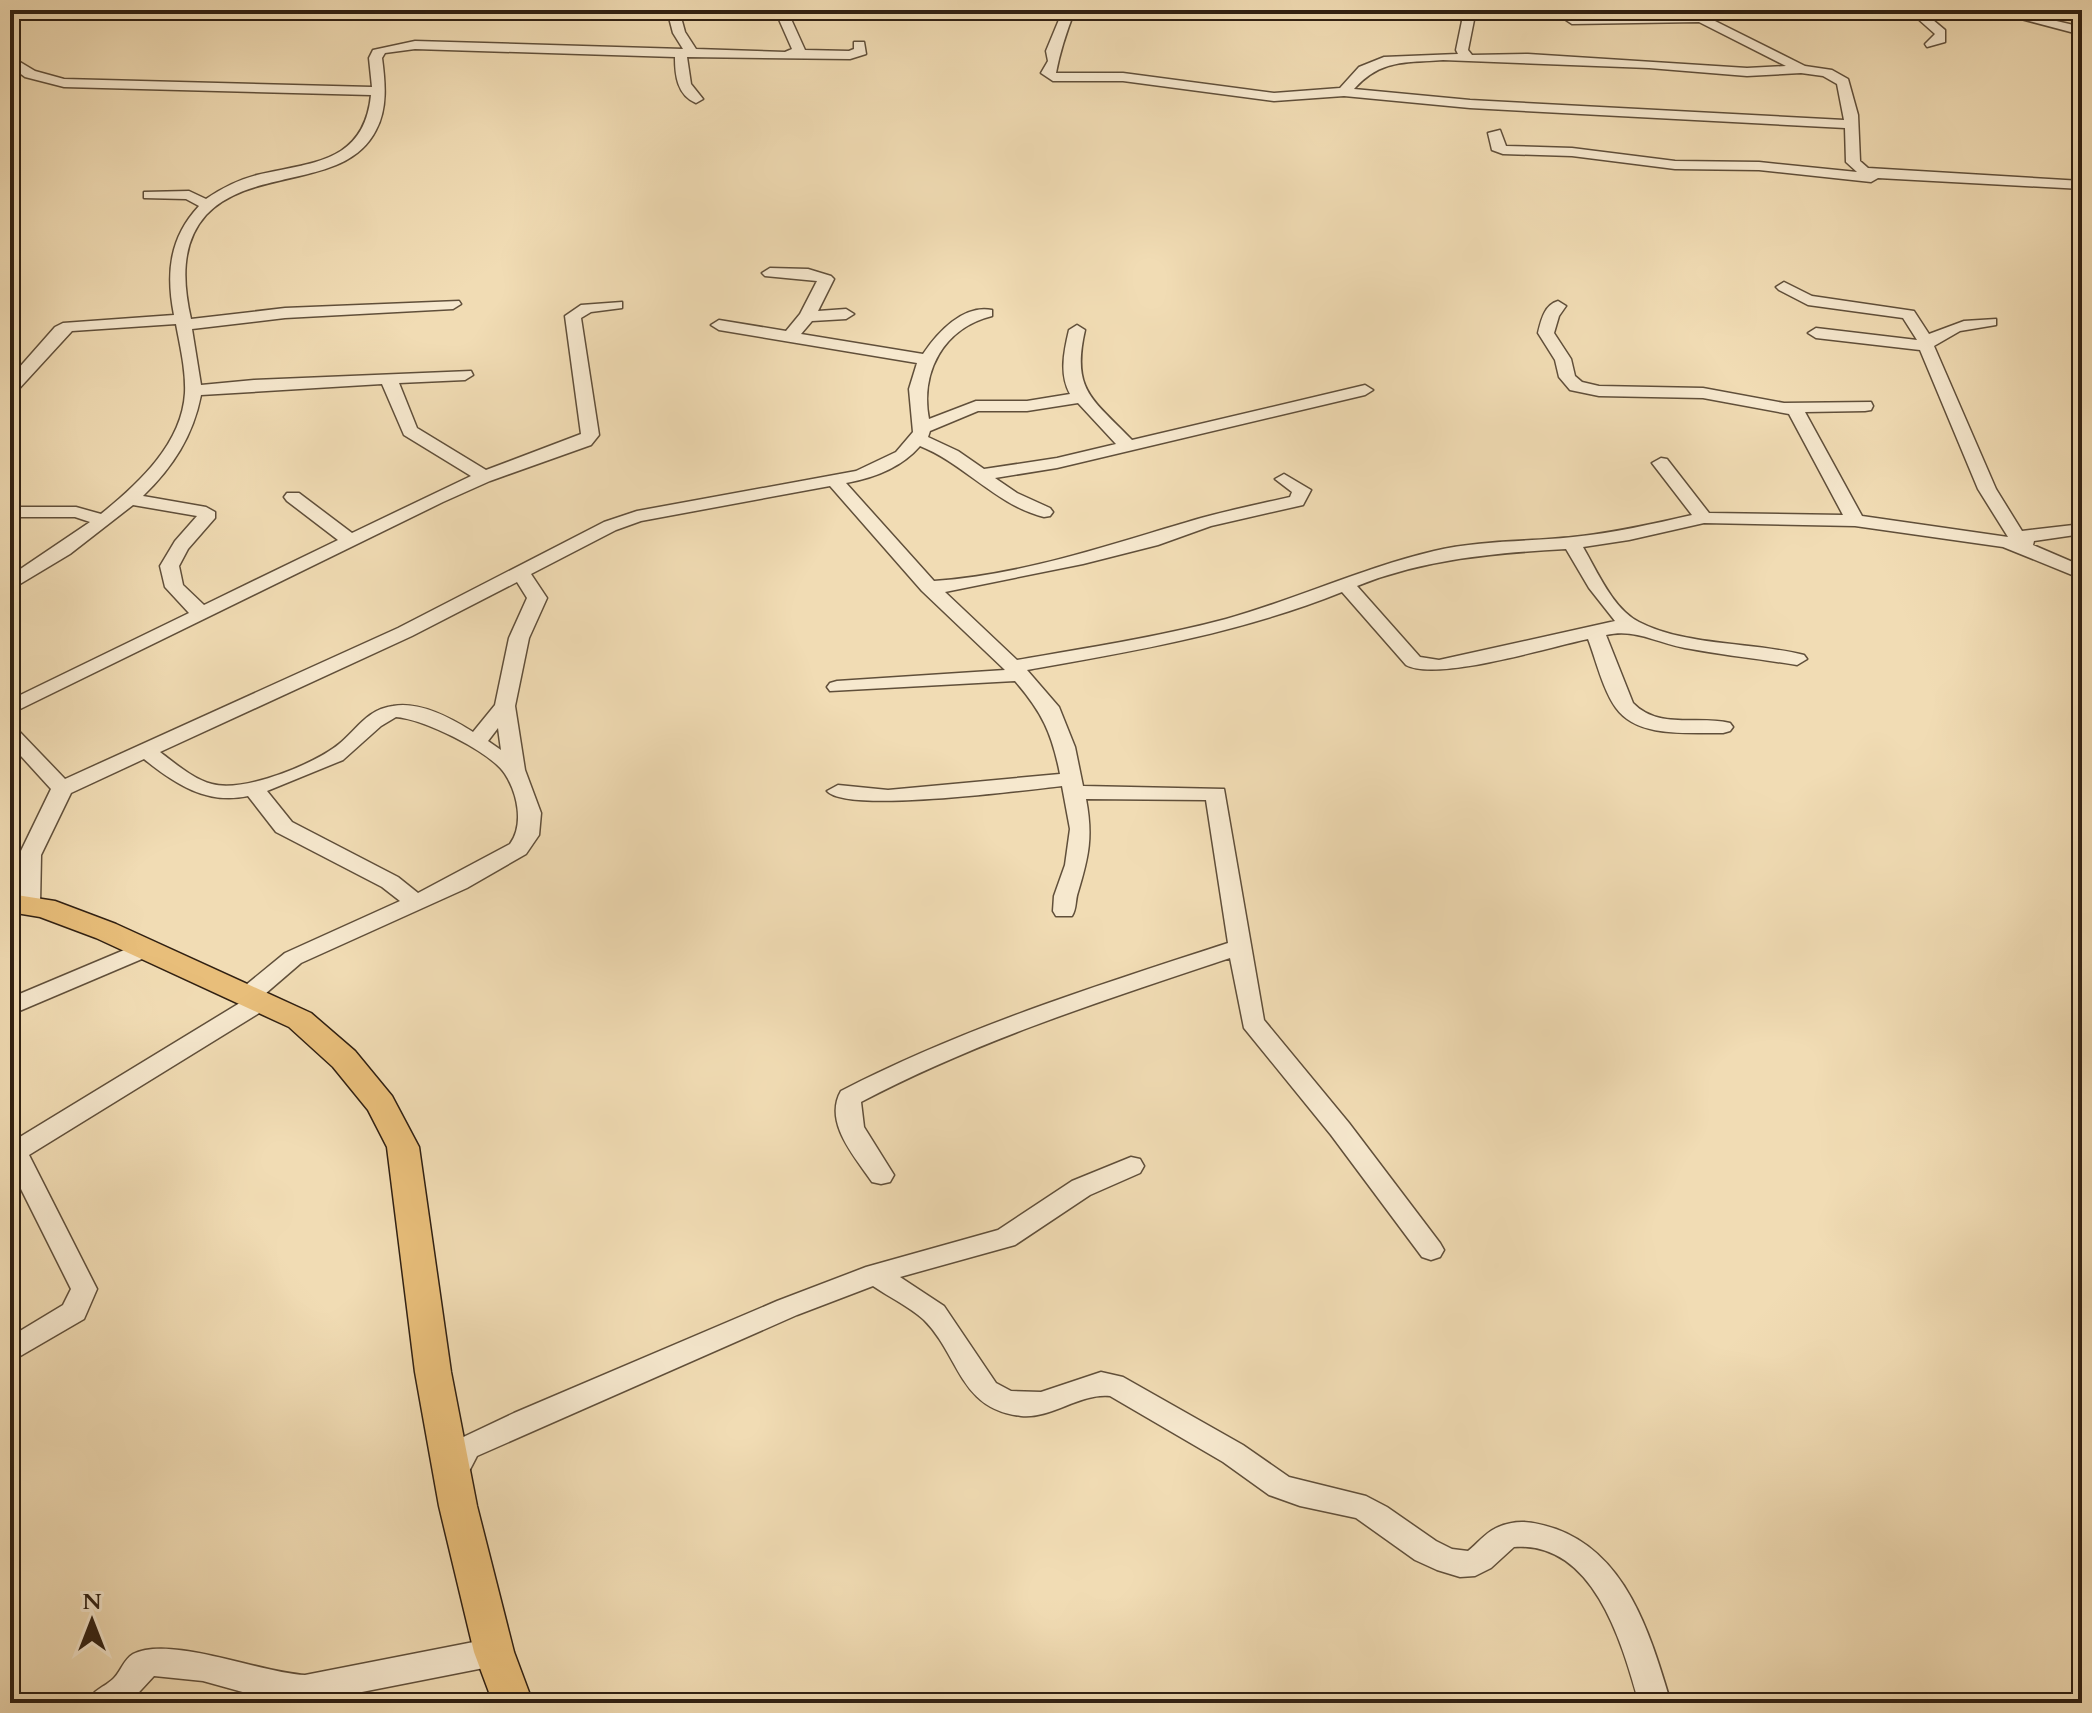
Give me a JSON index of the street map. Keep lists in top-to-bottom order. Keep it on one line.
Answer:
{"north":"top"}
